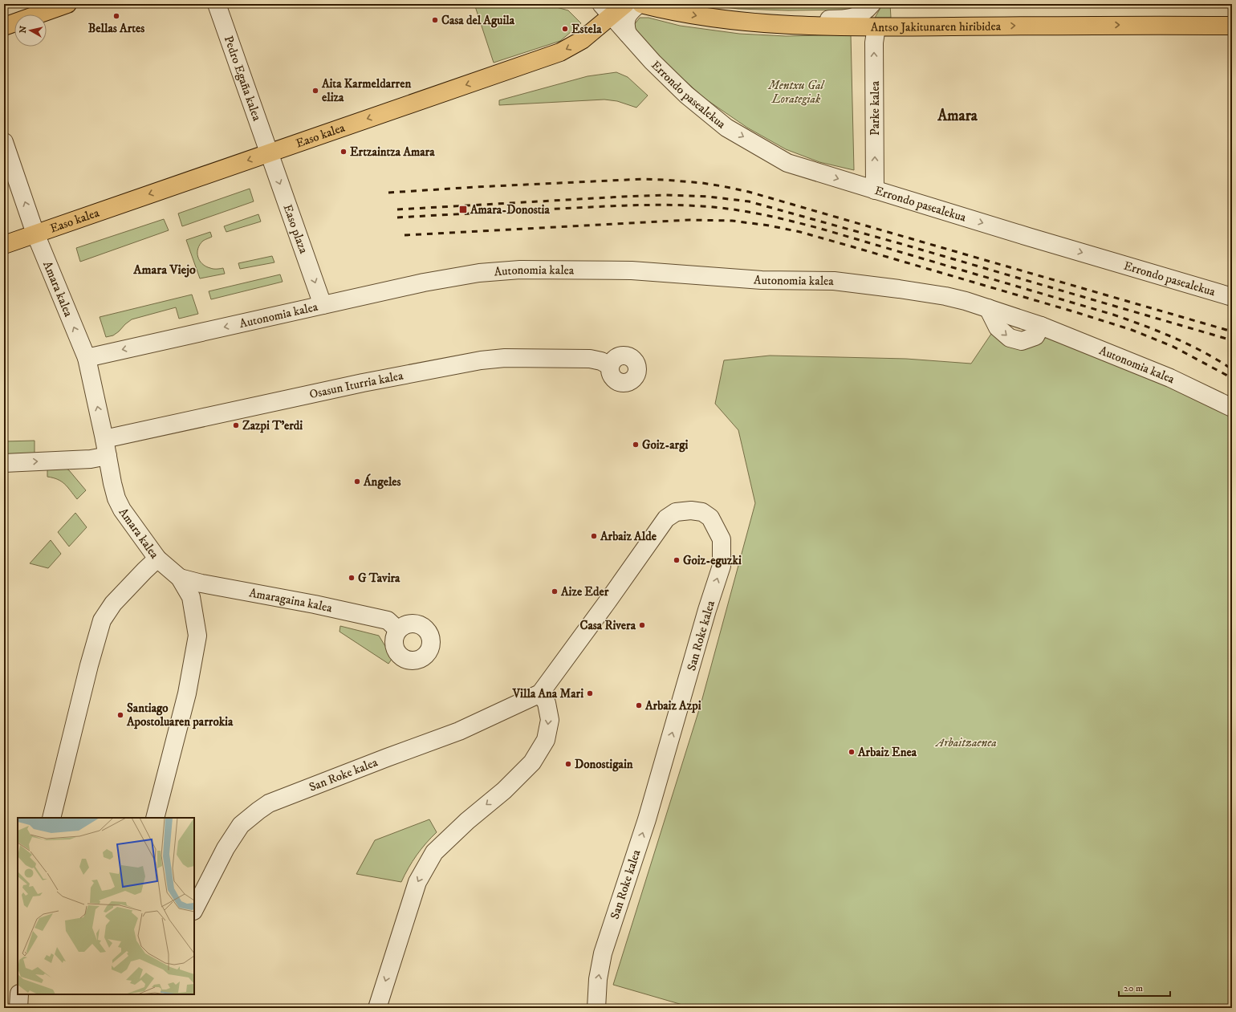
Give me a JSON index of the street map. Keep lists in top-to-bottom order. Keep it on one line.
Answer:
{"streets":{"main road":["Antso Jakitunaren hiribidea","Easo kalea"],"street":["Pedro Egaña kalea","Errondo pasealekua","Parke kalea","Easo plaza","Autonomia kalea","Amara kalea","Osasun Iturria kalea","Amaragaina kalea","San Roke kalea"]},"crossings":[["Antso Jakitunaren hiribidea","Parke kalea"],["Pedro Egaña kalea","Easo kalea"],["Pedro Egaña kalea","Easo plaza"],["Errondo pasealekua","Parke kalea"],["Easo kalea","Easo plaza"],["Easo kalea","Amara kalea"],["Easo plaza","Autonomia kalea"],["Autonomia kalea","Amara kalea"],["Amara kalea","Osasun Iturria kalea"]],"one_way":["Antso Jakitunaren hiribidea","Errondo pasealekua","Parke kalea","Easo kalea","Easo plaza","Amara kalea"],"districts":["Amara","Amara Viejo"],"parks":["Mentxu Gal Lorategiak","Arbaitzaenea"],"places":{"other":["Bellas Artes","Casa del Aguila","Estela","Aita Karmeldarren eliza","Ertzaintza Amara","Zazpi T'erdi","Goiz-argi","Ángeles","Arbaiz Alde","Goiz-eguzki","G Tavira","Aize Eder","Casa Rivera","Villa Ana Mari","Arbaiz Azpi","Santiago Apostoluaren parrokia","Arbaiz Enea","Donostigain"],"transit":["Amara-Donostia"]},"scale_bar":"20 m","north":"left"}
